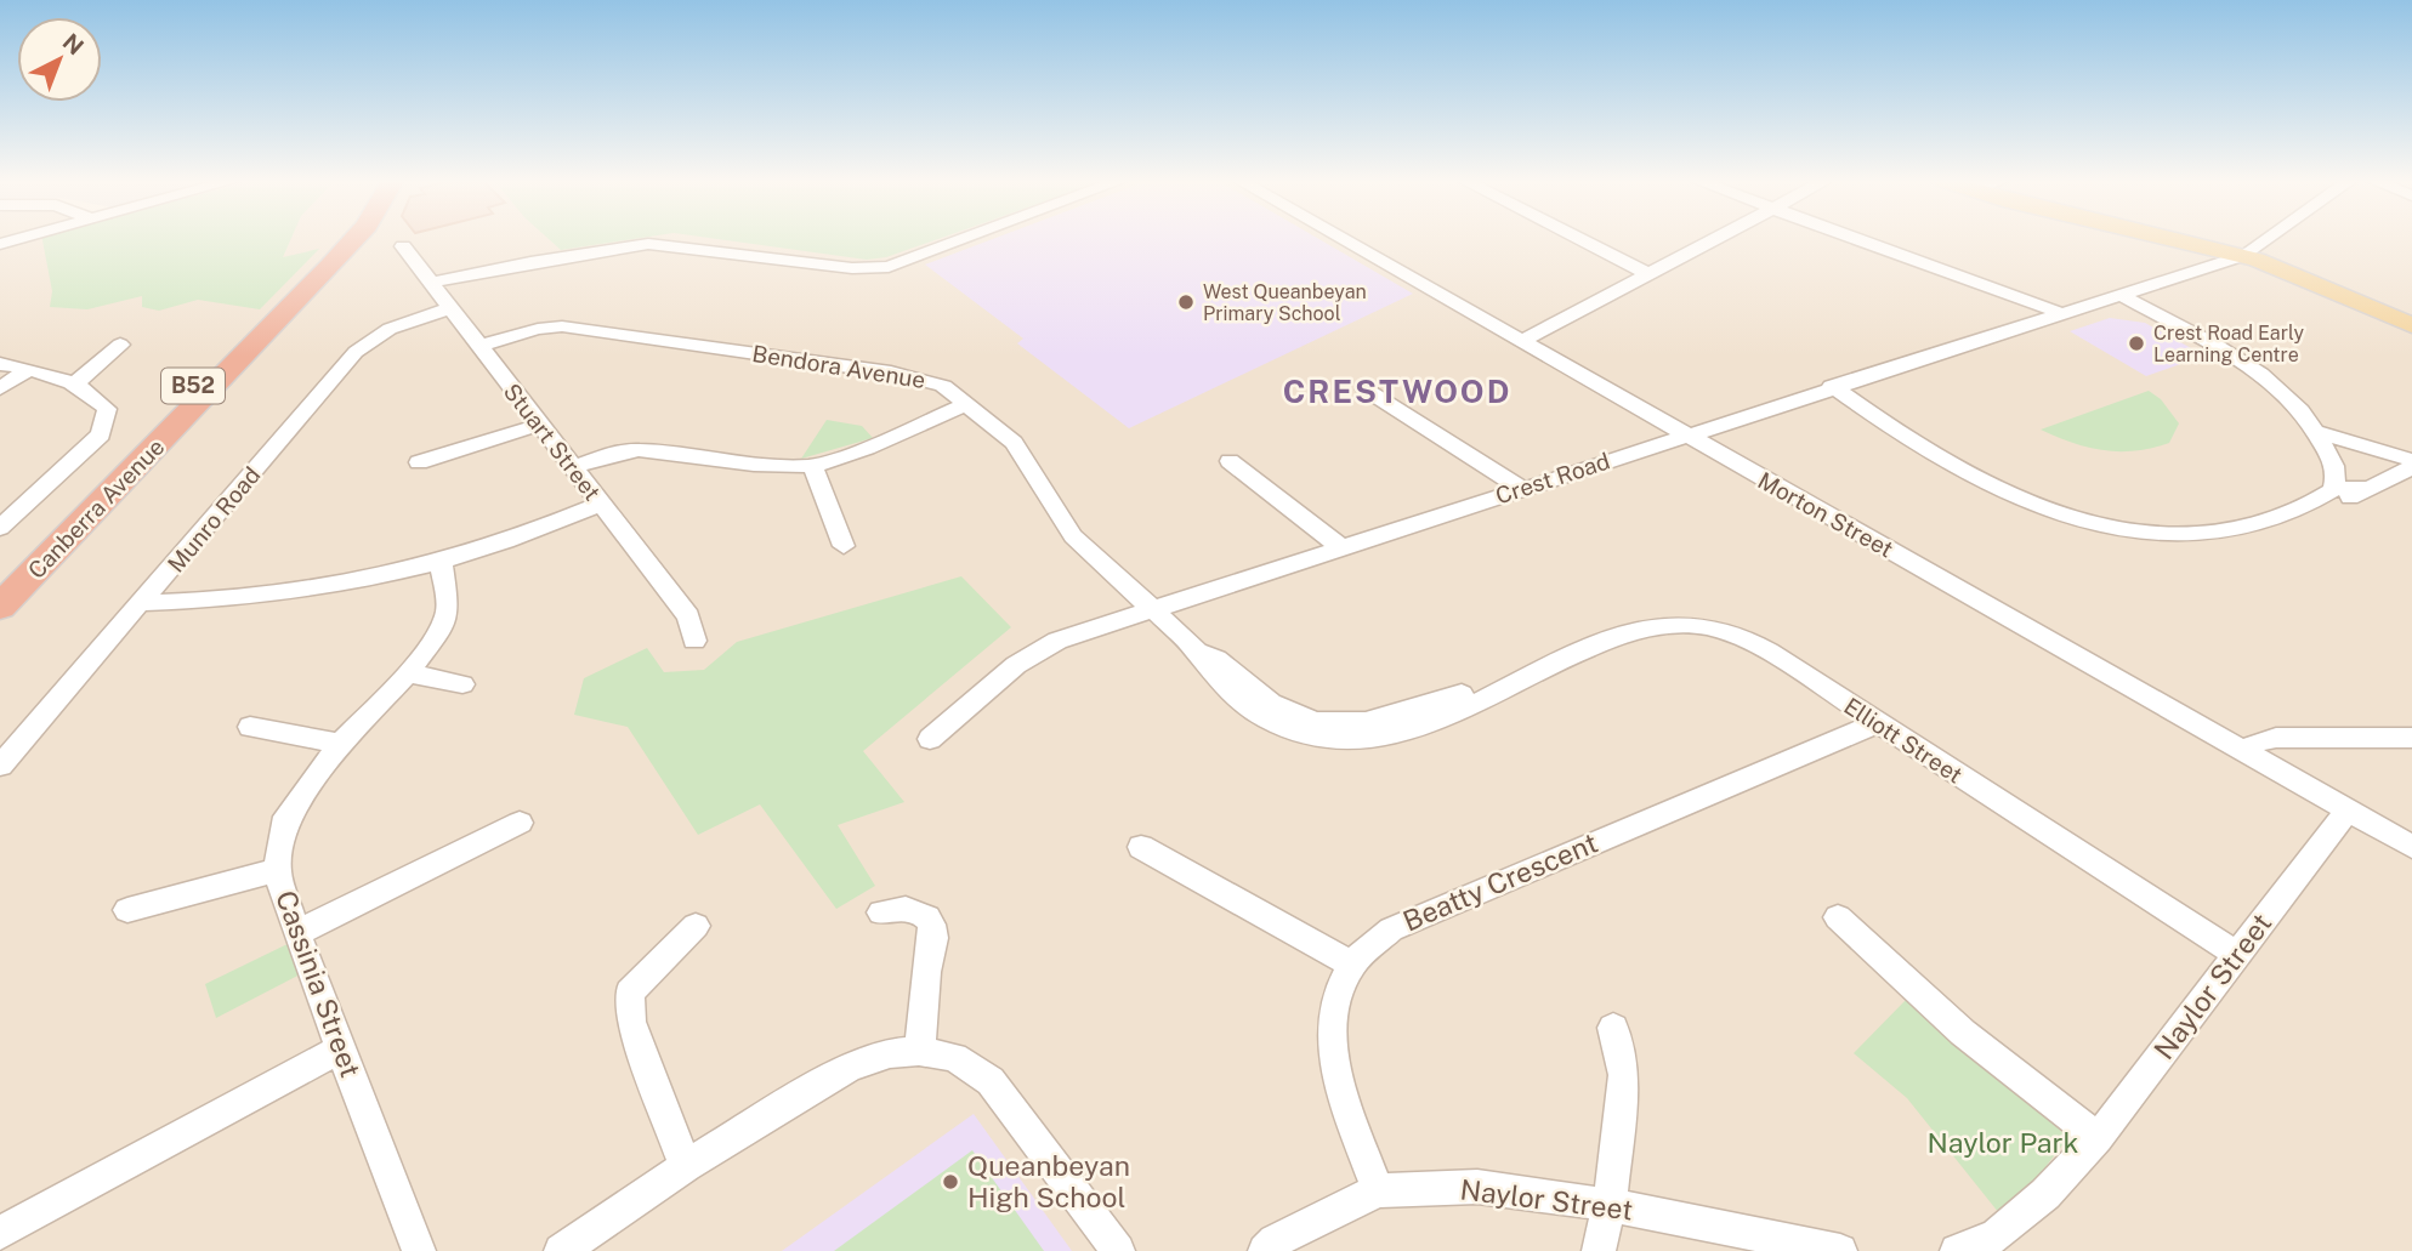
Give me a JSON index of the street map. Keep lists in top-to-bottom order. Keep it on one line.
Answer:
{"streets":{"highway":["B52","Canberra Avenue"],"street":["Bendora Avenue","Stuart Street","Crest Road","Morton Street","Munro Road","Elliott Street","Beatty Crescent","Cassinia Street","Naylor Street"]},"crossings":[["Bendora Avenue","Stuart Street"],["Bendora Avenue","Crest Road"],["Bendora Avenue","Elliott Street"],["Stuart Street","Munro Road"],["Crest Road","Morton Street"],["Crest Road","Elliott Street"],["Morton Street","Naylor Street"],["Elliott Street","Beatty Crescent"],["Elliott Street","Naylor Street"],["Beatty Crescent","Naylor Street"]],"districts":["CRESTWOOD"],"parks":["Naylor Park"],"places":["West Queanbeyan Primary School","Crest Road Early Learning Centre","Queanbeyan High School"],"north":"top right"}
